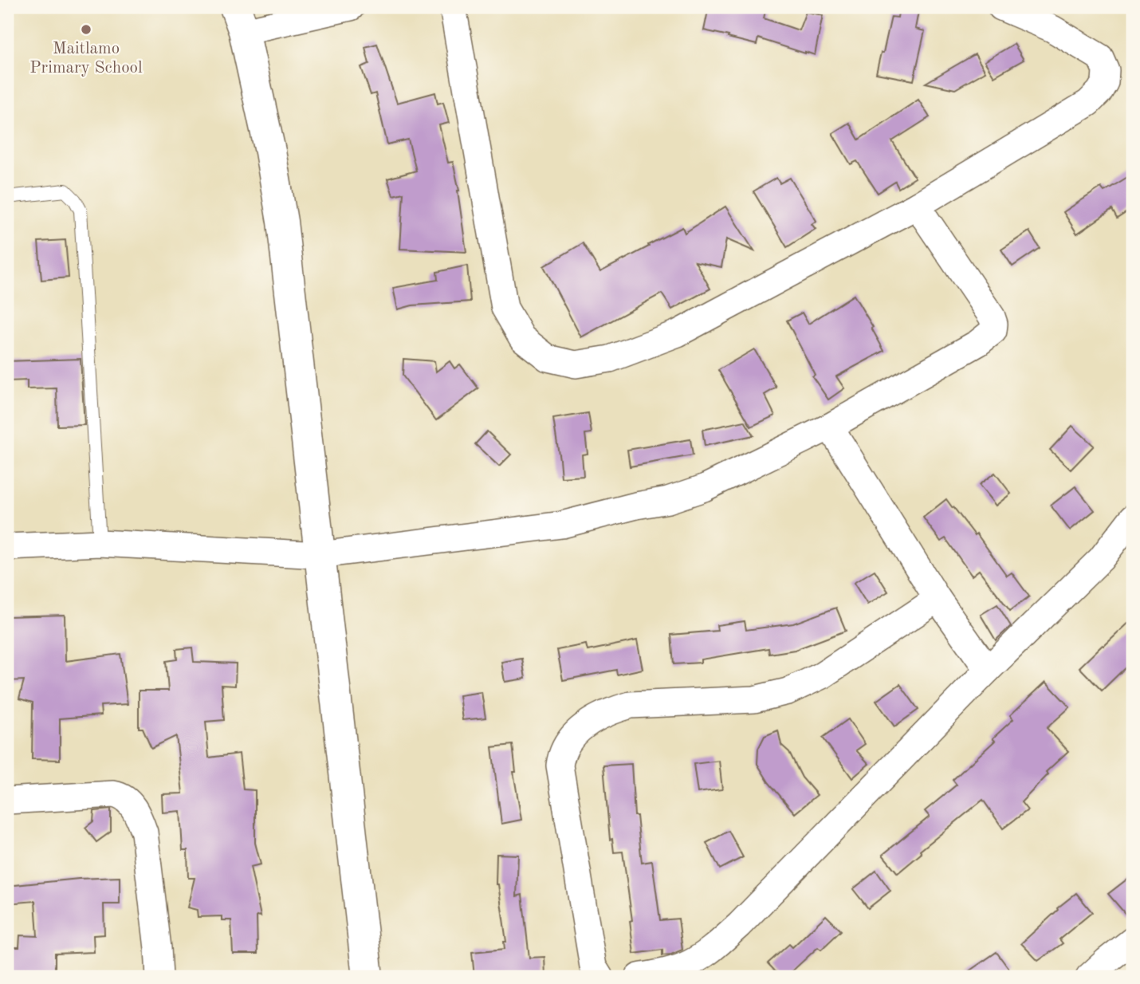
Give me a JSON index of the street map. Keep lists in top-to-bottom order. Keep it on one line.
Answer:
{"places":["Maitlamo Primary School"]}
